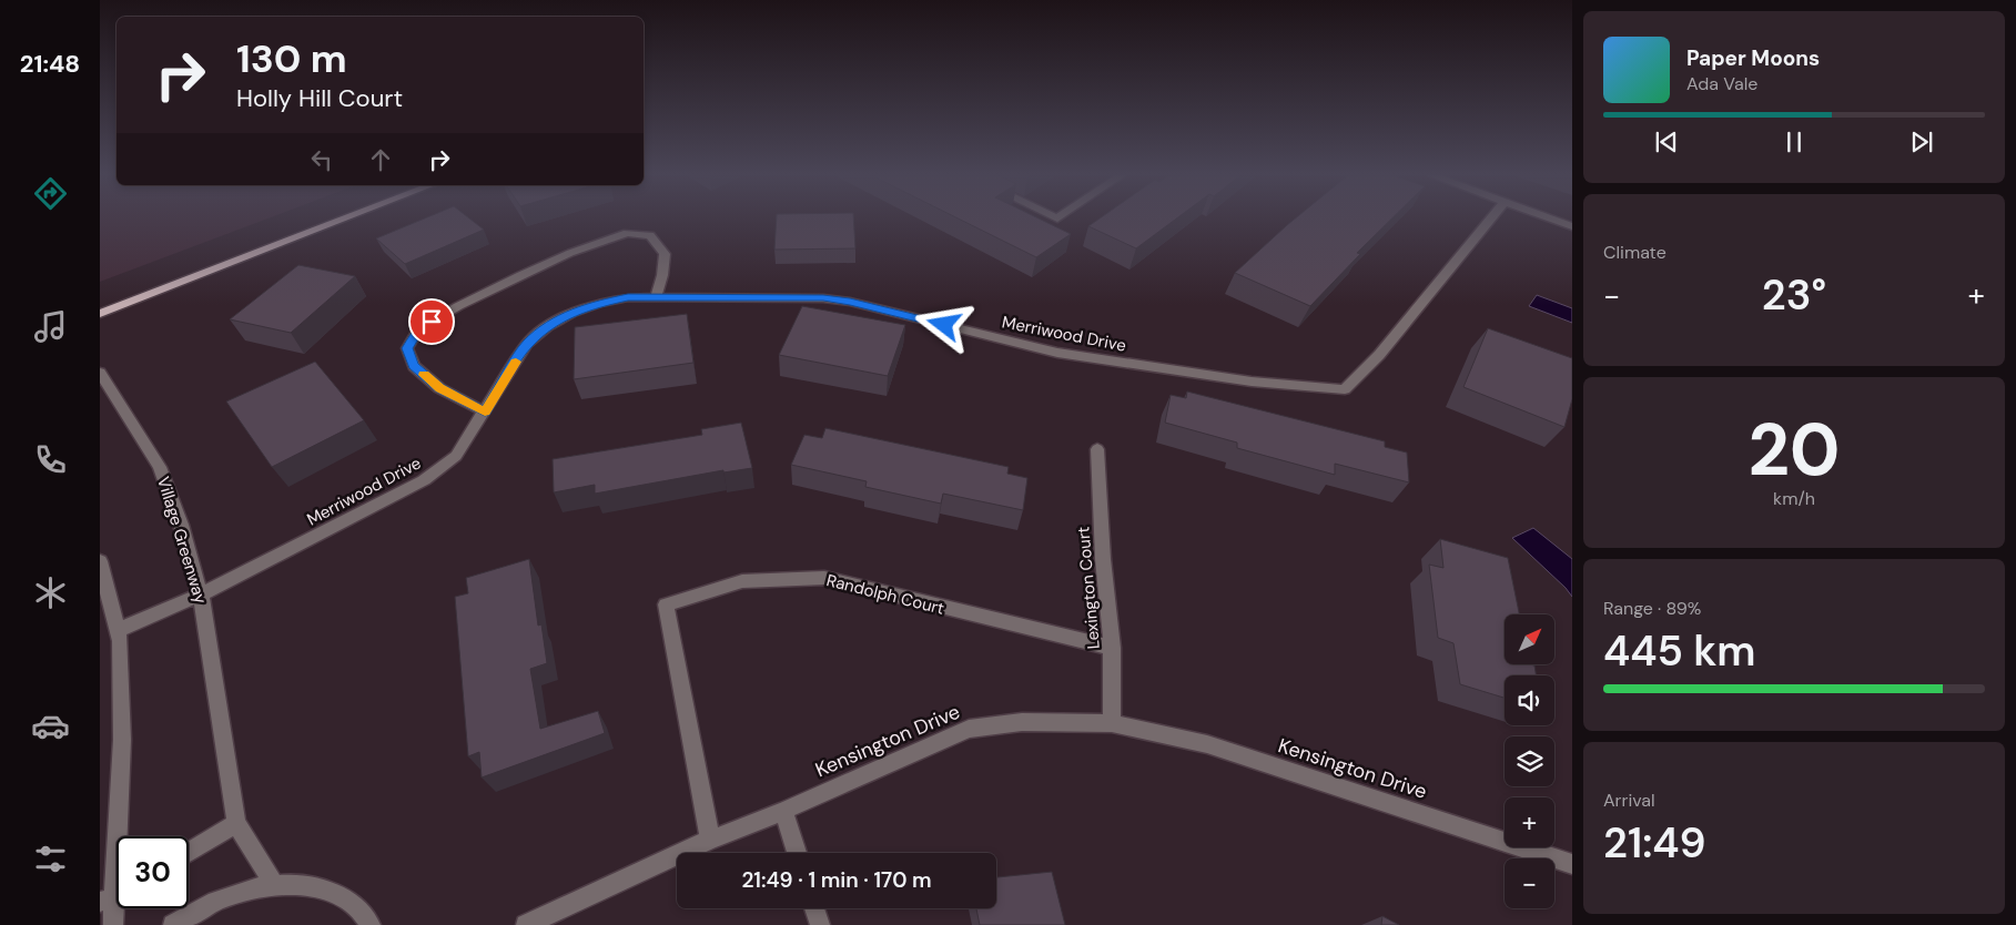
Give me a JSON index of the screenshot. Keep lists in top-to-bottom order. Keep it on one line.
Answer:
{"streets":{"street":["Merriwood Drive","Village Greenway","Lexington Court","Randolph Court","Kensington Drive"]},"crossings":[["Merriwood Drive","Village Greenway"],["Lexington Court","Randolph Court"],["Lexington Court","Kensington Drive"],["Randolph Court","Kensington Drive"]],"north":"top right","page":{"tabs":"21:48","turn":["130 m","Holly Hill Court"],"song":["Paper Moons","Ada Vale"],"tile":["Climate",["20","km/h"],["Range · 89%","445 km"],["Arrival","21:49"]],"heat":["−","23°","+"],"map_buttons":["+","−"],"limit":"30","trip":"21:49 · 1 min · 170 m"}}
